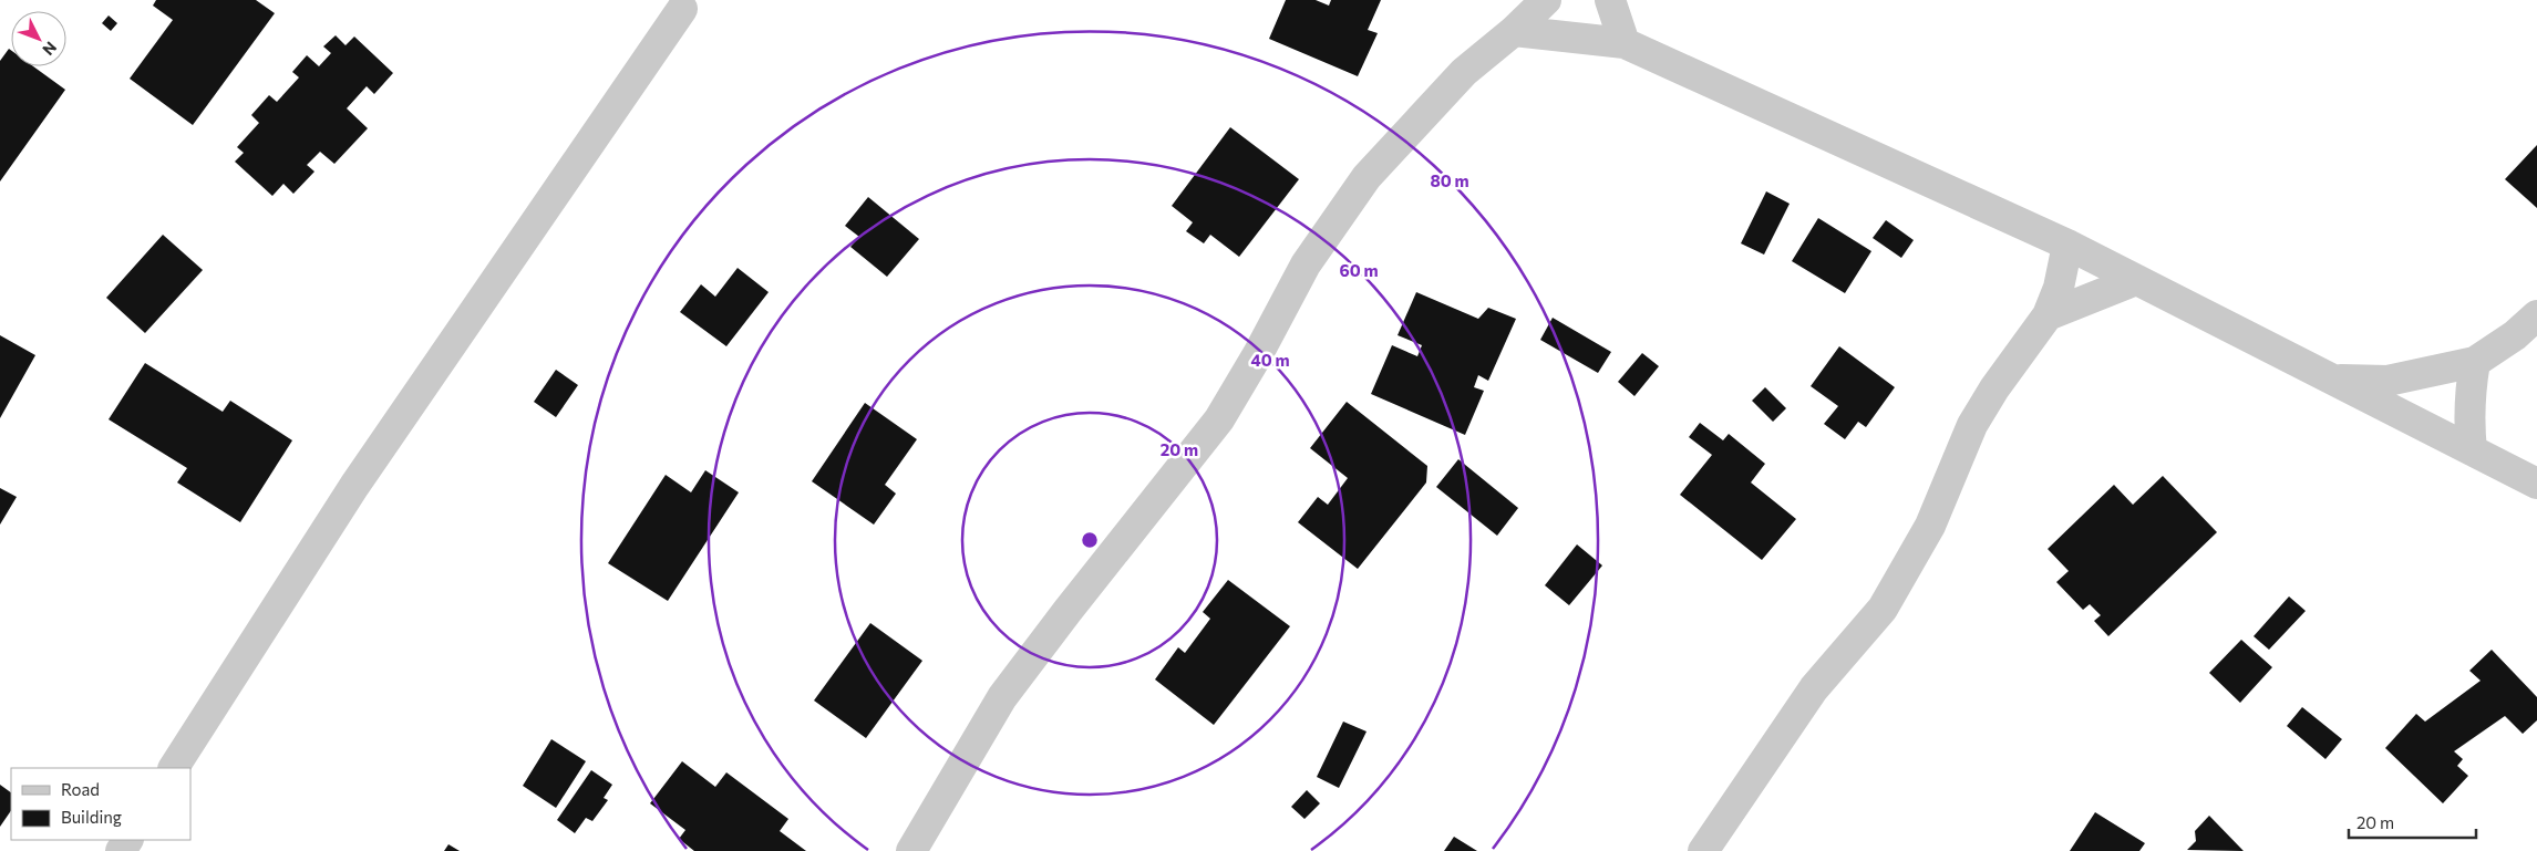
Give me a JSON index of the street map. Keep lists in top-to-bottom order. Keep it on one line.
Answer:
{"legend":["Road","Building"],"scale_bar":"20 m","north":"bottom right","rings":["80 m","60 m","40 m","20 m"]}
